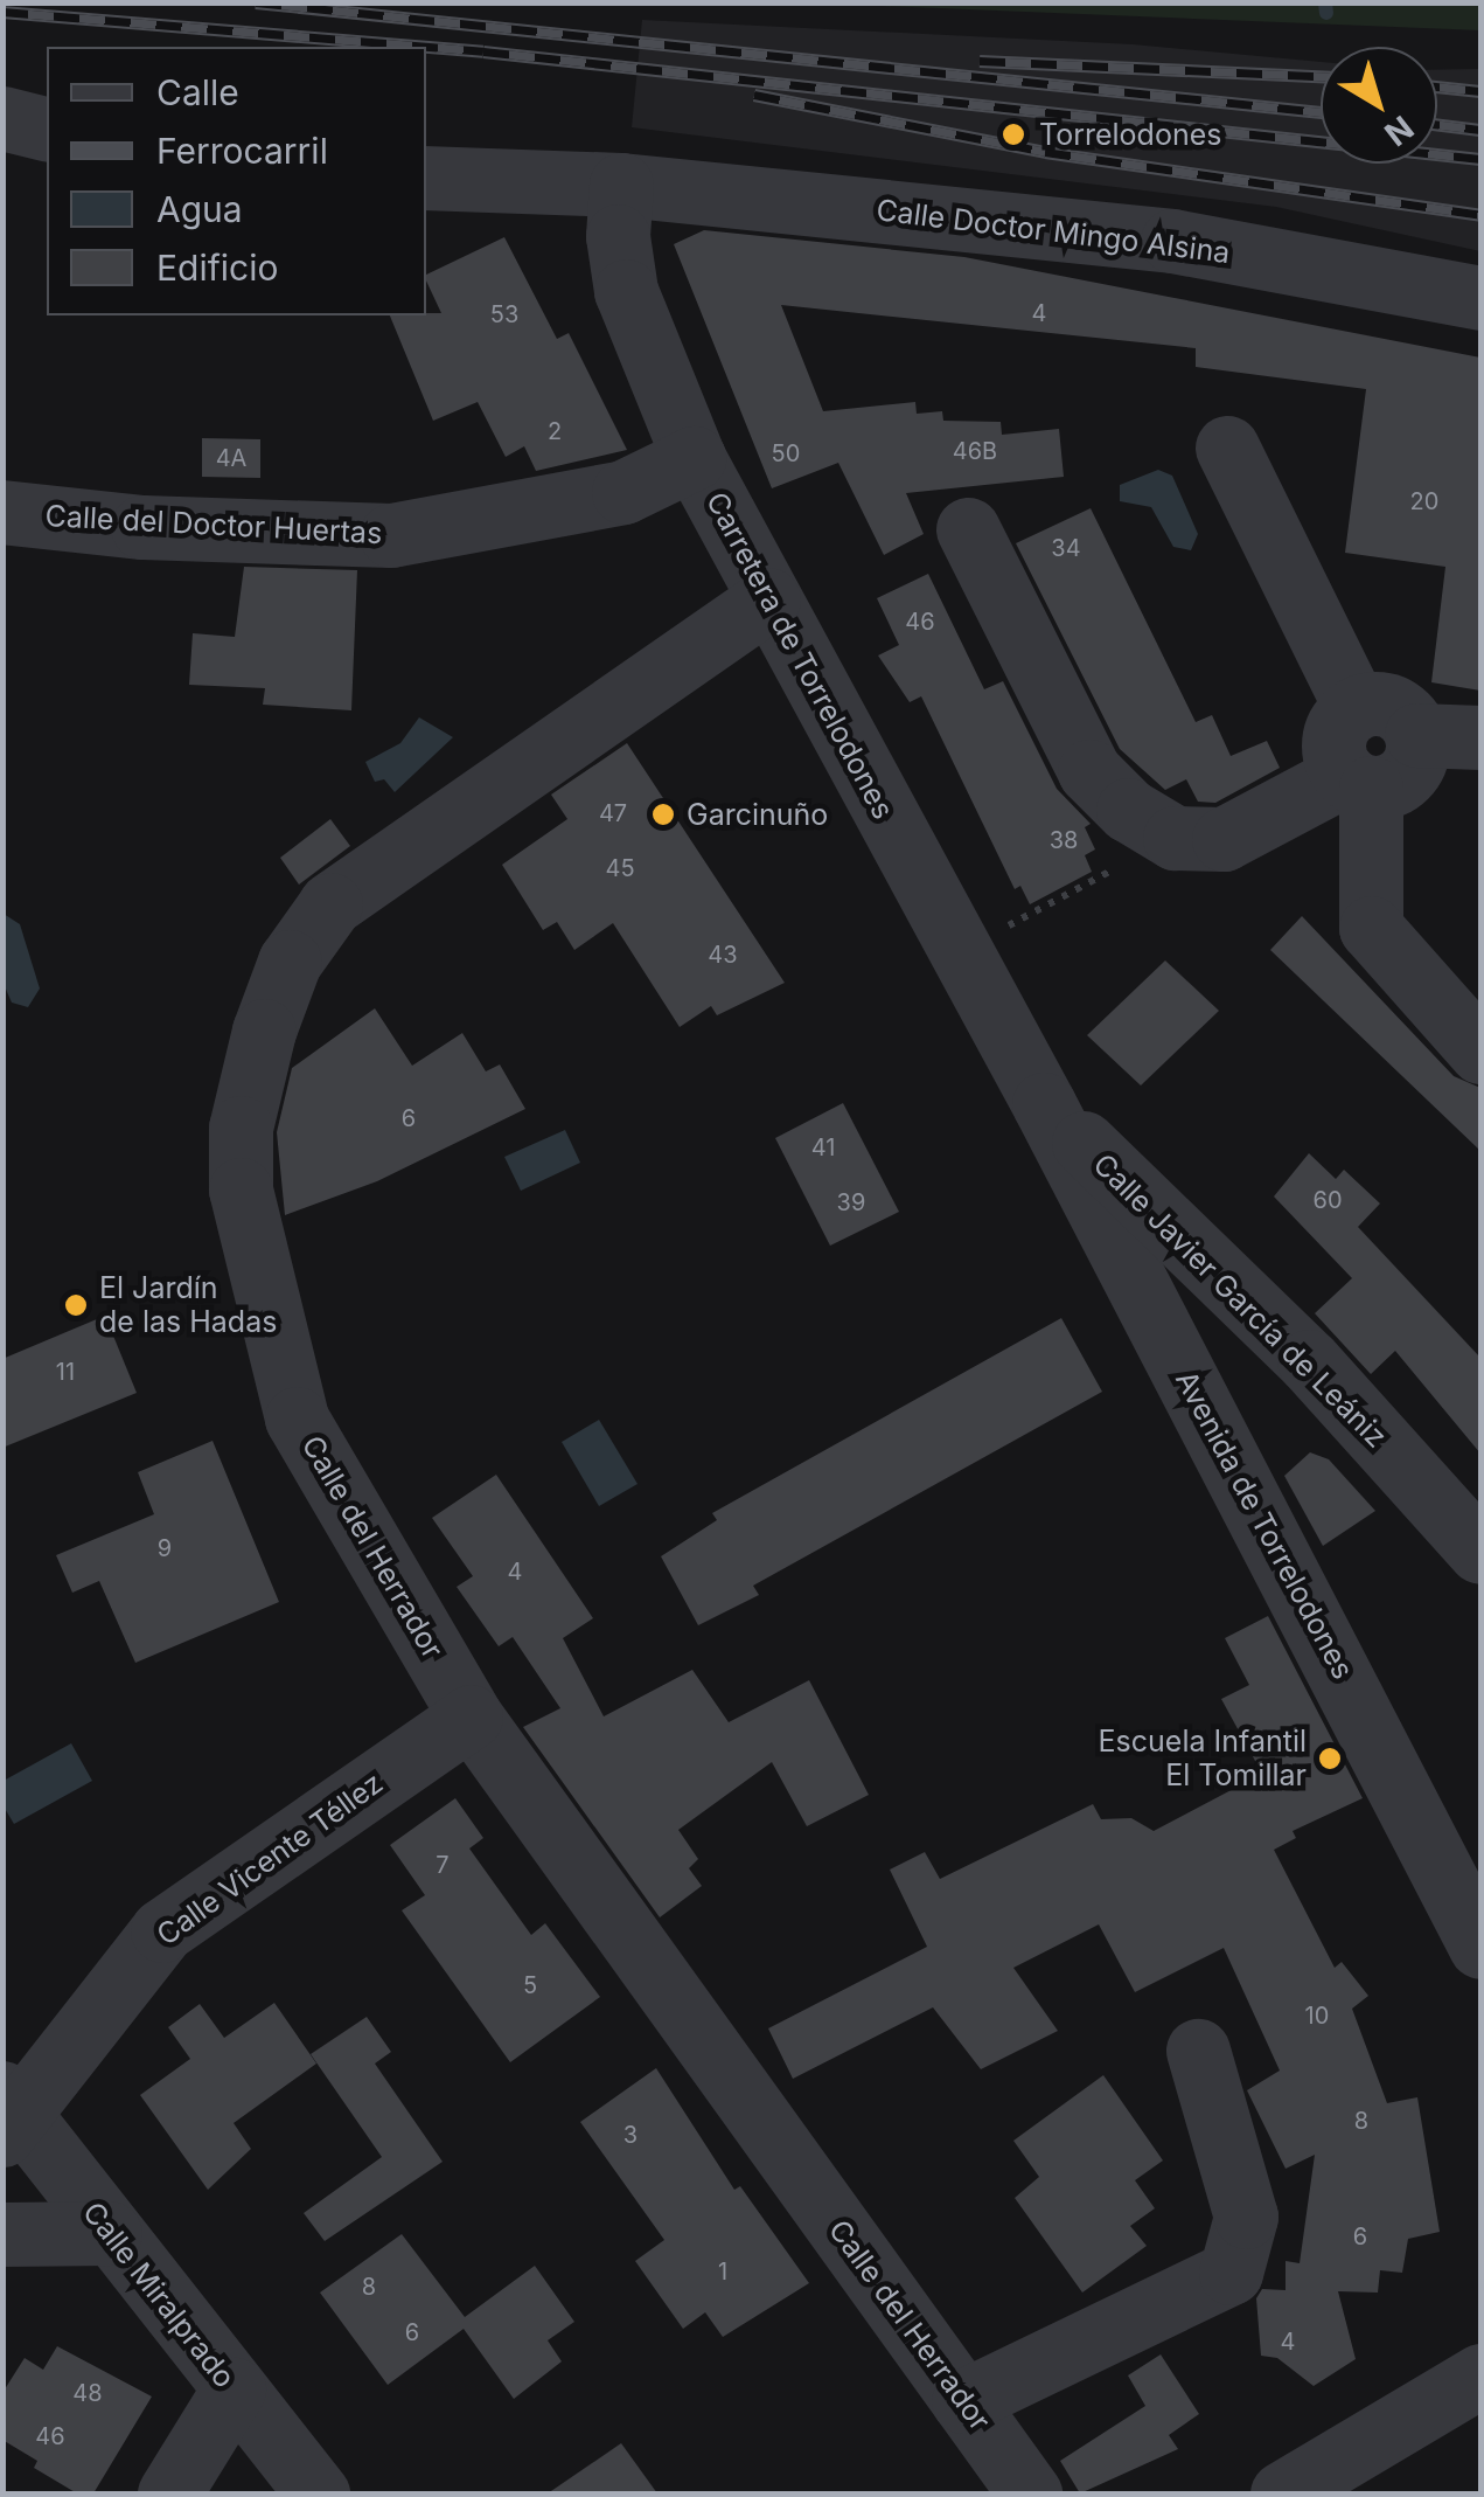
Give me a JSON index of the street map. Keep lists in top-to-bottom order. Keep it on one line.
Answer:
{"streets":{"street":["Calle Doctor Mingo Alsina","Calle del Doctor Huertas","Carretera de Torrelodones","Calle Javier García de Leániz","Avenida de Torrelodones","Calle del Herrador","Calle Vicente Téllez","Calle Miralprado"]},"crossings":[["Calle Doctor Mingo Alsina","Carretera de Torrelodones"],["Calle del Doctor Huertas","Carretera de Torrelodones"],["Carretera de Torrelodones","Calle Javier García de Leániz"],["Carretera de Torrelodones","Avenida de Torrelodones"],["Carretera de Torrelodones","Calle del Herrador"],["Calle Javier García de Leániz","Avenida de Torrelodones"],["Calle del Herrador","Calle Vicente Téllez"],["Calle Vicente Téllez","Calle Miralprado"]],"places":["Torrelodones","Garcinuño","El Jardín de las Hadas","Escuela Infantil El Tomillar"],"house_numbers":["4","53","2","46B","50","4A","20","34","46","47","38","45","43","6","41","60","39","11","9","4","7","5","10","8","3","6","1","8","6","4","48","46"],"legend":["Calle","Ferrocarril","Agua","Edificio"],"north":"bottom right"}
